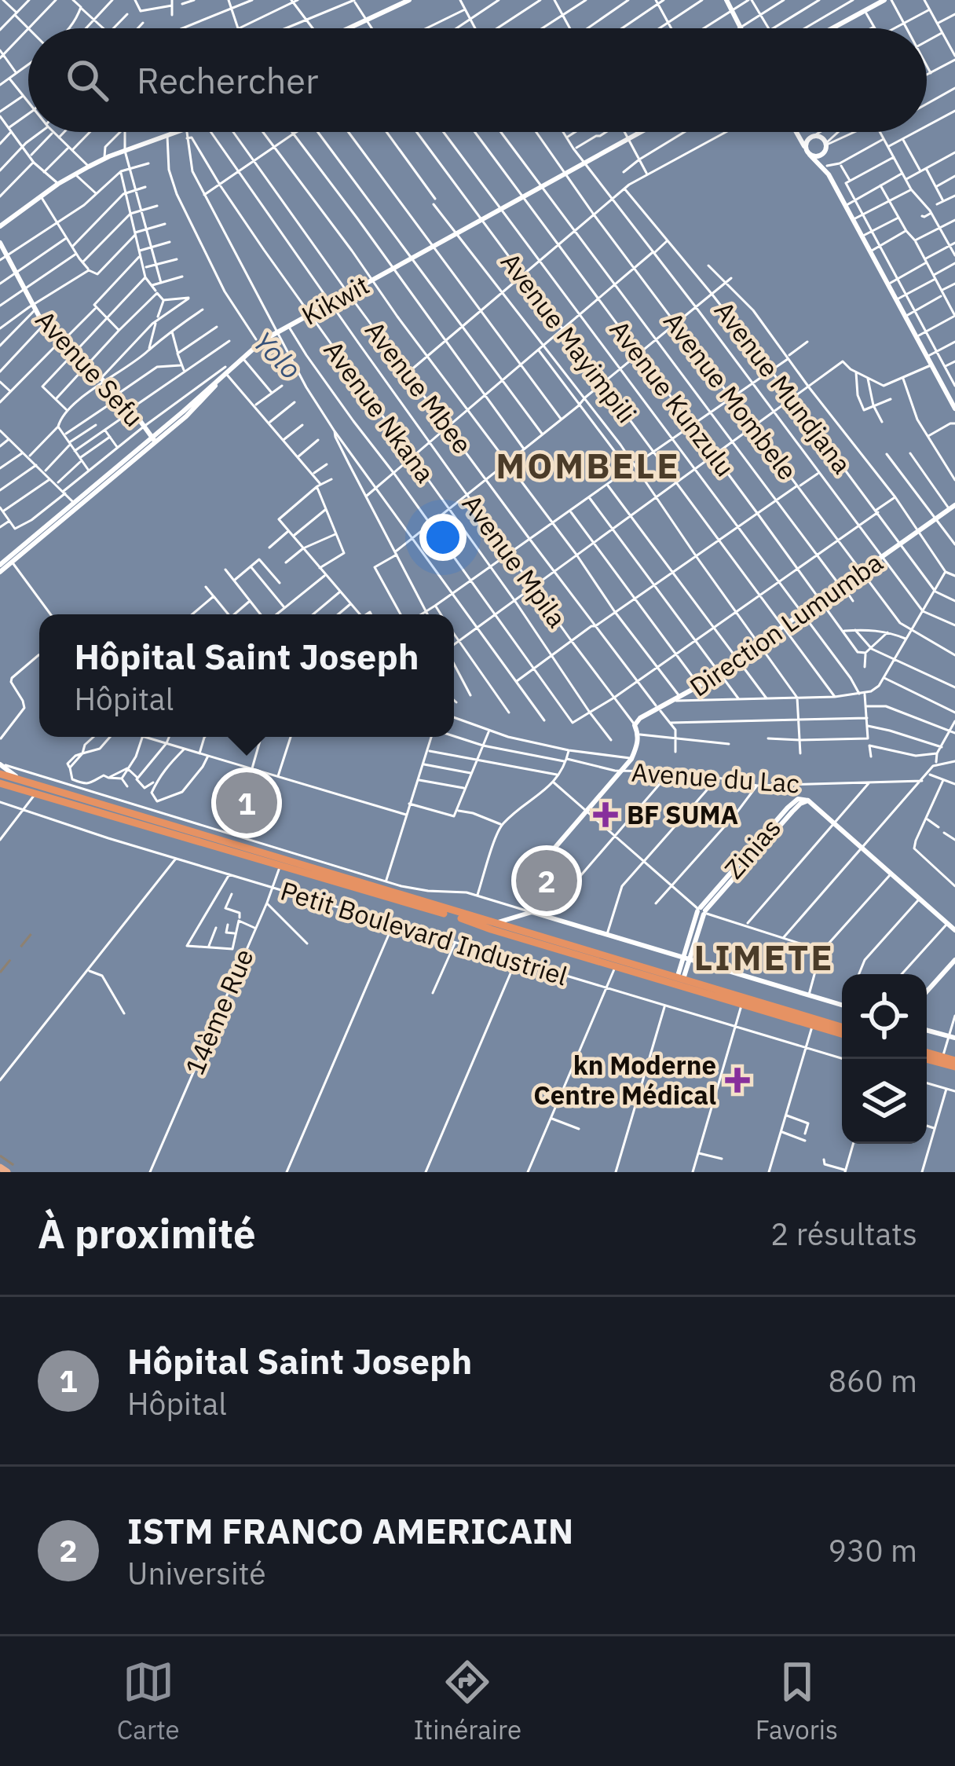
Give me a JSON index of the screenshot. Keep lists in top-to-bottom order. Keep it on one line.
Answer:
{"streets":{"street":["Kikwit","Avenue Mayimpili","Avenue Sefu","Avenue Mbee","Avenue Mundjana","Avenue Mombele","Avenue Kunzulu","Avenue Nkana","Avenue Mpila","Direction Lumumba","Avenue du Lac","Zinias","Petit Boulevard Industriel","14ème Rue"]},"crossings":[["Kikwit","Avenue Mayimpili"],["Kikwit","Avenue Sefu"],["Kikwit","Avenue Mbee"],["Kikwit","Avenue Mombele"],["Kikwit","Avenue Kunzulu"],["Kikwit","Avenue Nkana"],["Kikwit","Avenue Mpila"],["Avenue Mayimpili","Direction Lumumba"],["Avenue Mbee","Direction Lumumba"],["Avenue Mundjana","Direction Lumumba"],["Avenue Mombele","Direction Lumumba"],["Avenue Kunzulu","Direction Lumumba"],["Avenue Mpila","Direction Lumumba"],["Petit Boulevard Industriel","14ème Rue"]],"districts":["MOMBELE","LIMETE"],"water":["Yolo"],"places":{"health":["BF SUMA","kn Moderne Centre Médical"]},"page":{"search":"Rechercher","popup":["Hôpital Saint Joseph","Hôpital"],"pins":["1","2"],"heading":["À proximité","2 résultats"],"list":[{"mark":"1","name":"Hôpital Saint Joseph","note":"Hôpital","value":"860 m"},{"mark":"2","name":"ISTM FRANCO AMERICAIN","note":"Université","value":"930 m"}],"nav":["Carte","Itinéraire","Favoris"]}}
